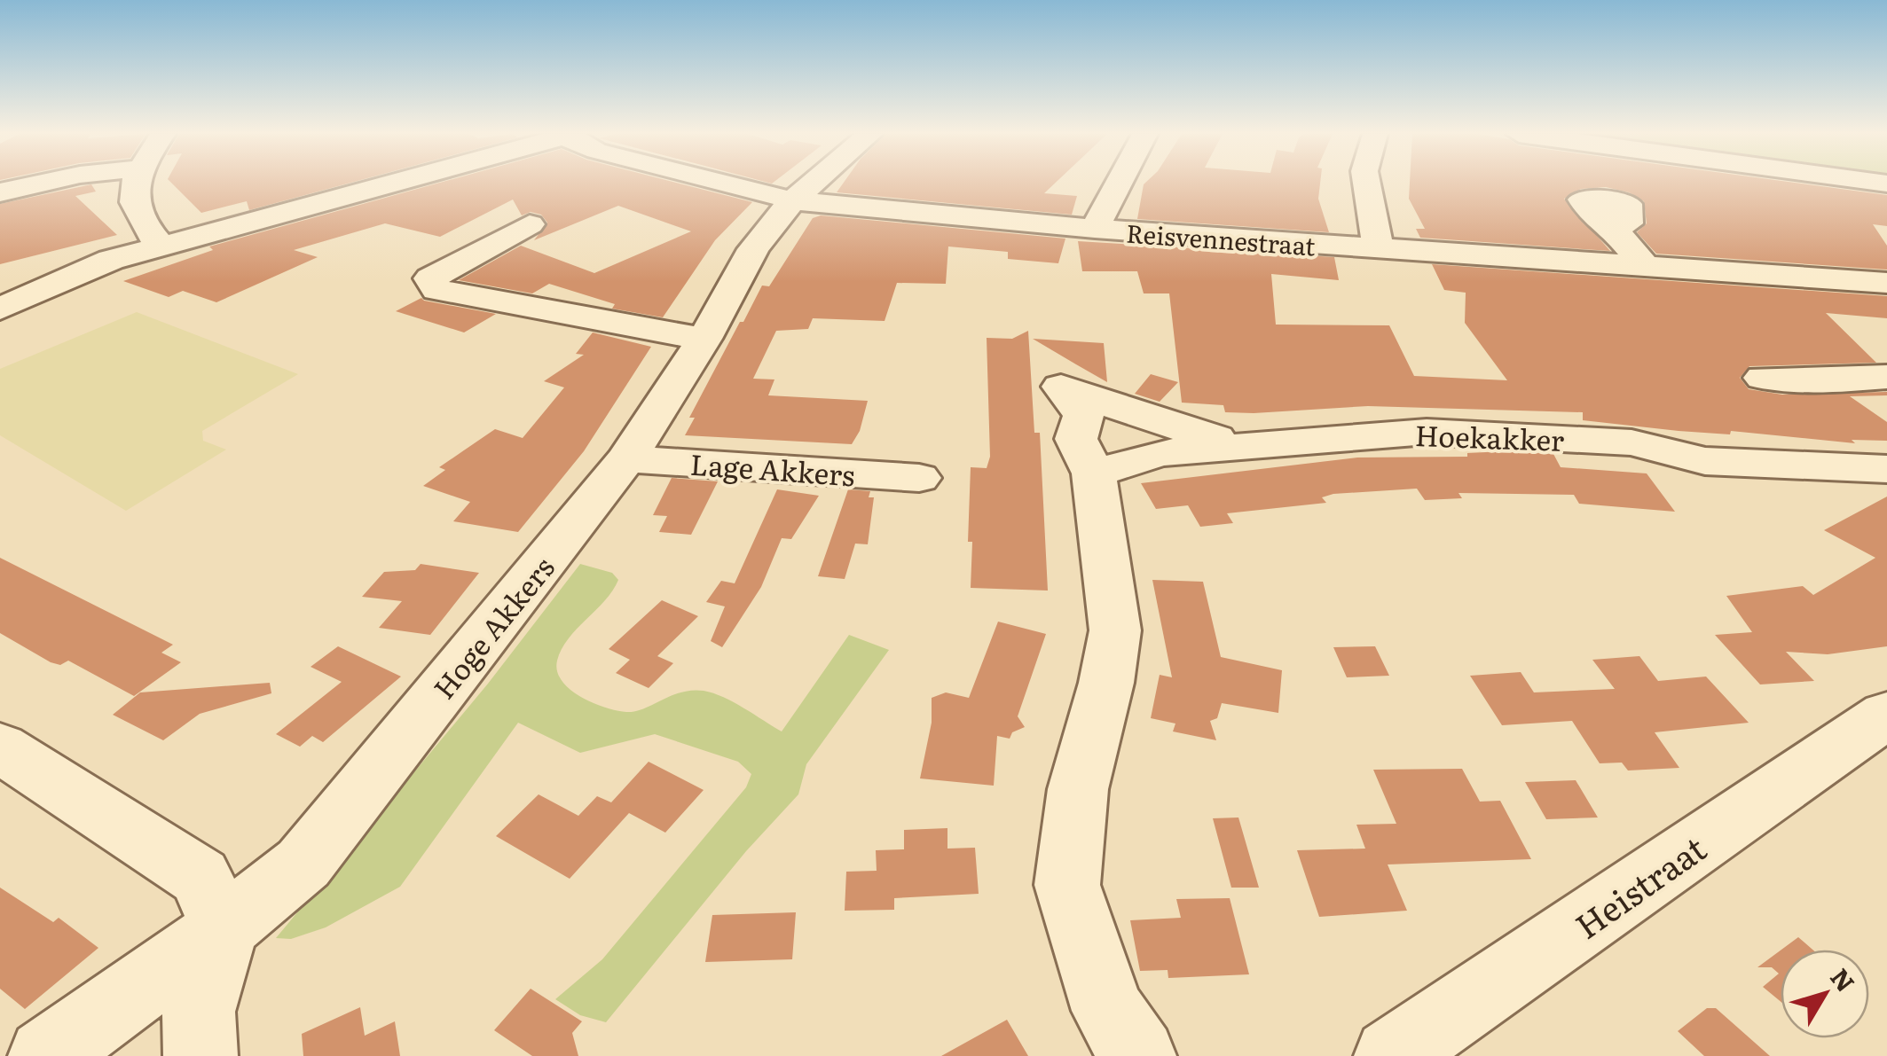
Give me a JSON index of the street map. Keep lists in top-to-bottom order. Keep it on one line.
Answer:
{"streets":{"street":["Reisvennestraat","Hoekakker","Lage Akkers","Hoge Akkers","Heistraat"]},"crossings":[["Reisvennestraat","Hoge Akkers"],["Lage Akkers","Hoge Akkers"]],"north":"top right"}
